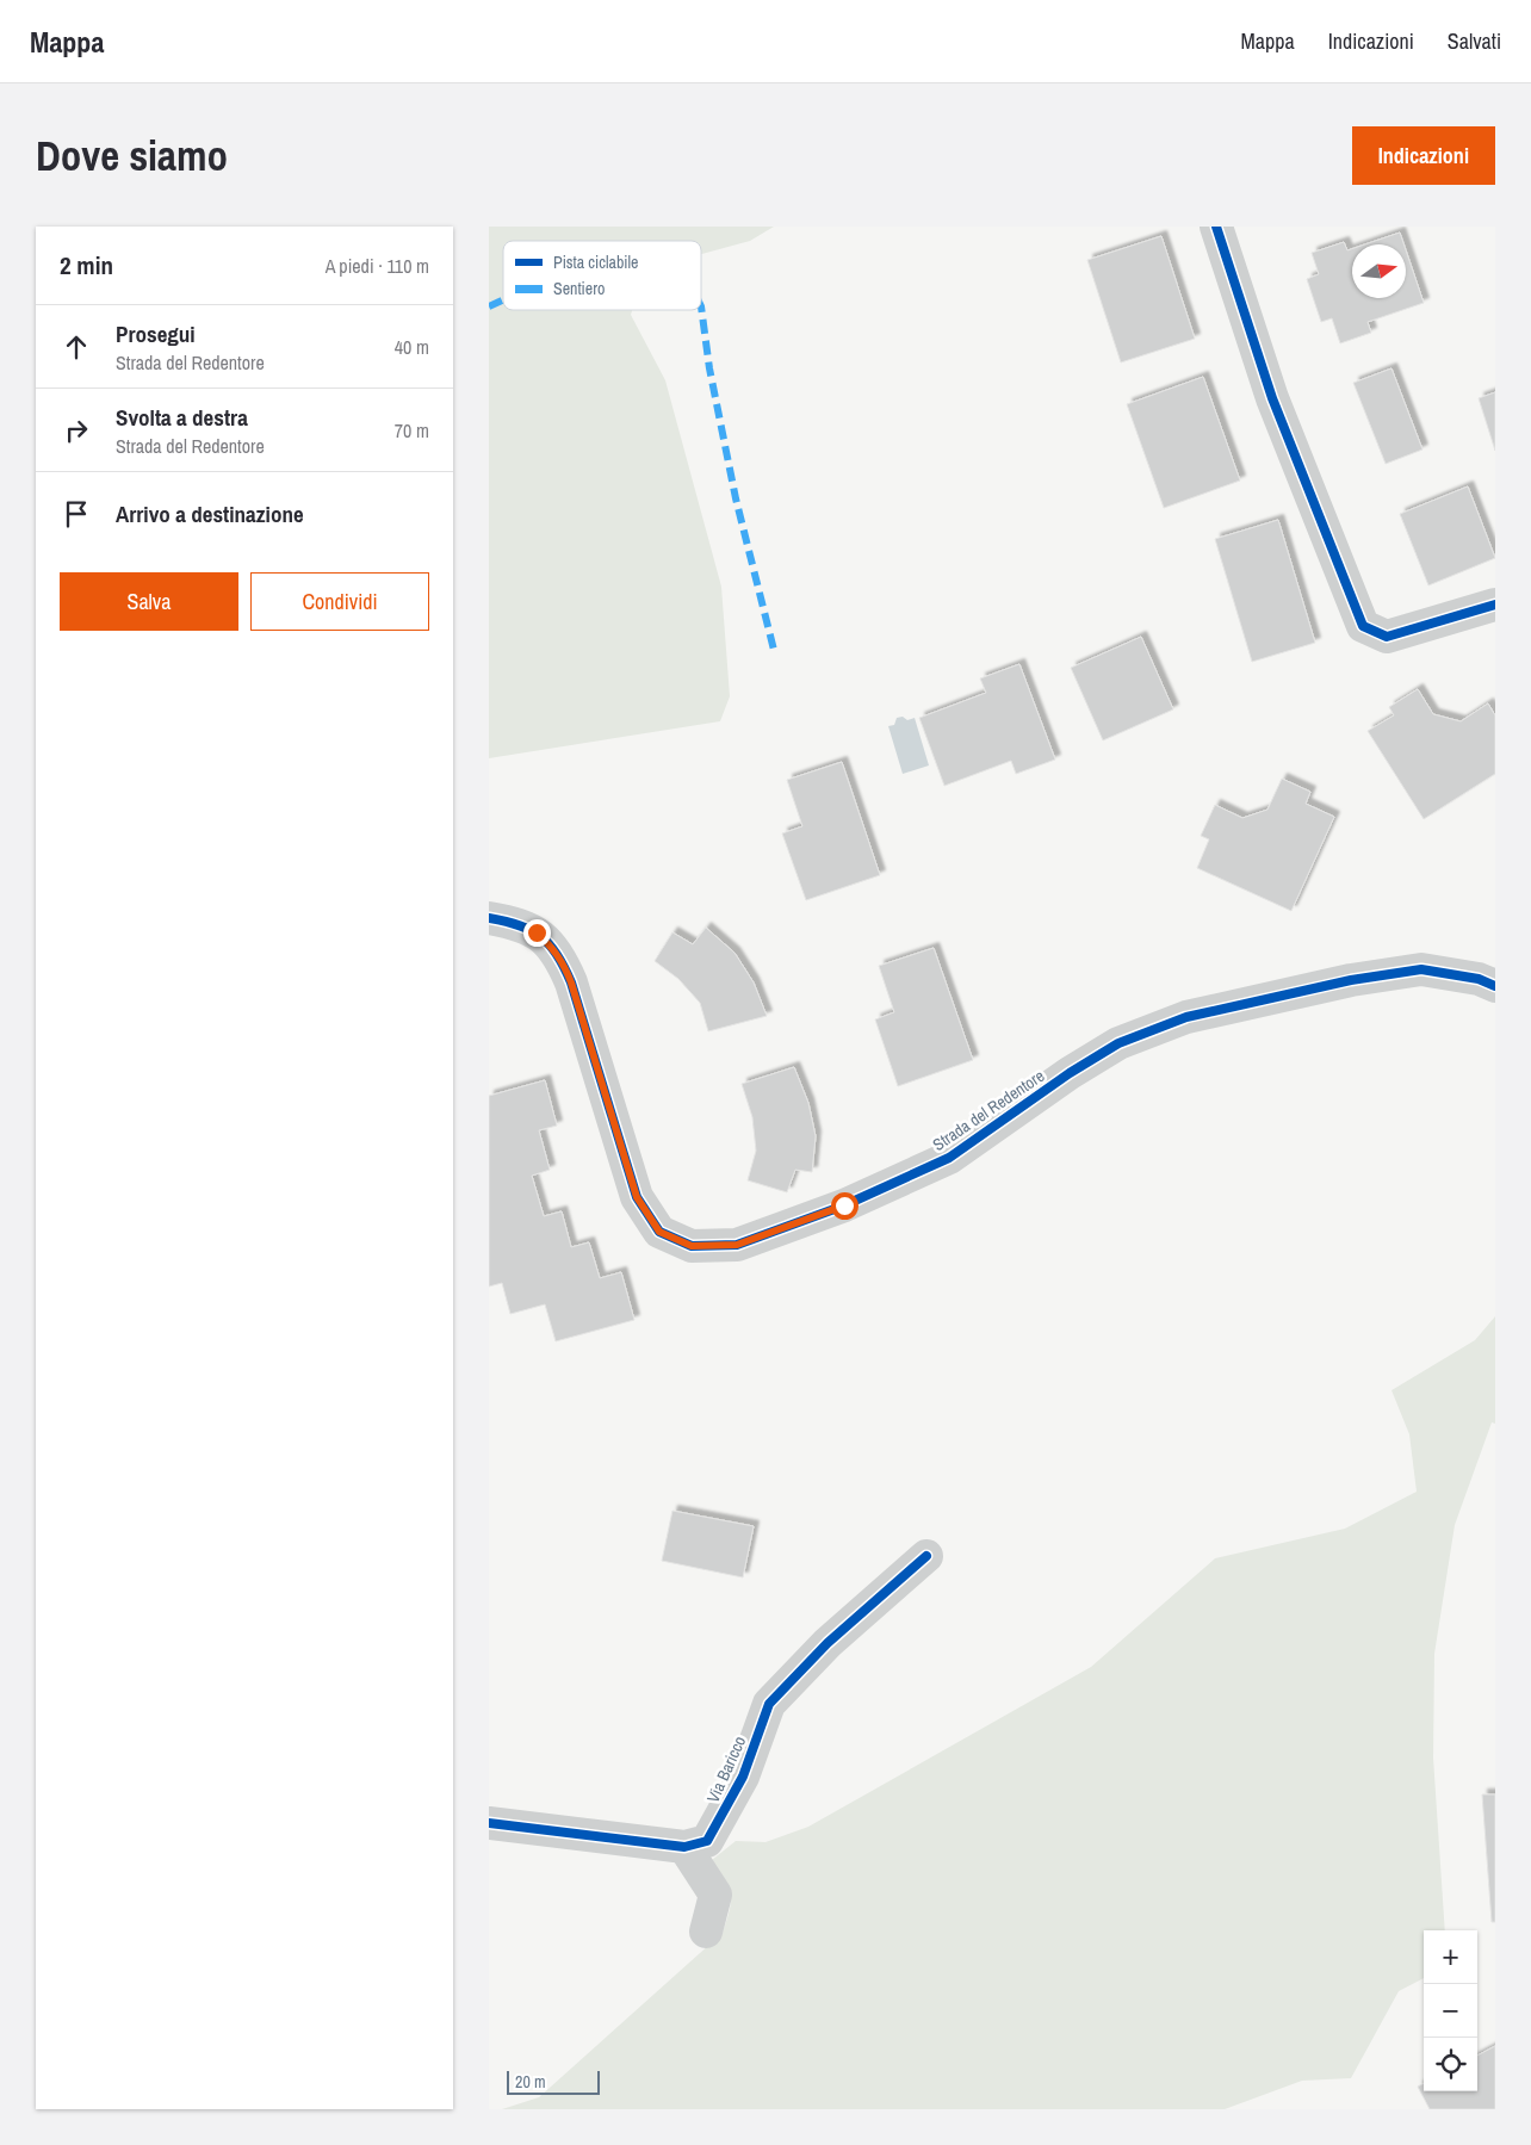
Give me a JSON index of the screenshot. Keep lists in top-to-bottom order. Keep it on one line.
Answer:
{"streets":{"street":["Strada del Redentore","Via Baricco"]},"legend":["Pista ciclabile","Sentiero"],"scale_bar":"20 m","north":"right","page":{"header":"Mappa","nav":["Mappa","Indicazioni","Salvati"],"buttons":["Indicazioni",["Salva","Condividi"]],"title":"Dove siamo","heading":["2 min","A piedi · 110 m"],"list":[["Prosegui","Strada del Redentore","40 m"],["Svolta a destra","Strada del Redentore","70 m"],"Arrivo a destinazione"],"map_buttons":["+","−"],"scale":"20 m"}}
